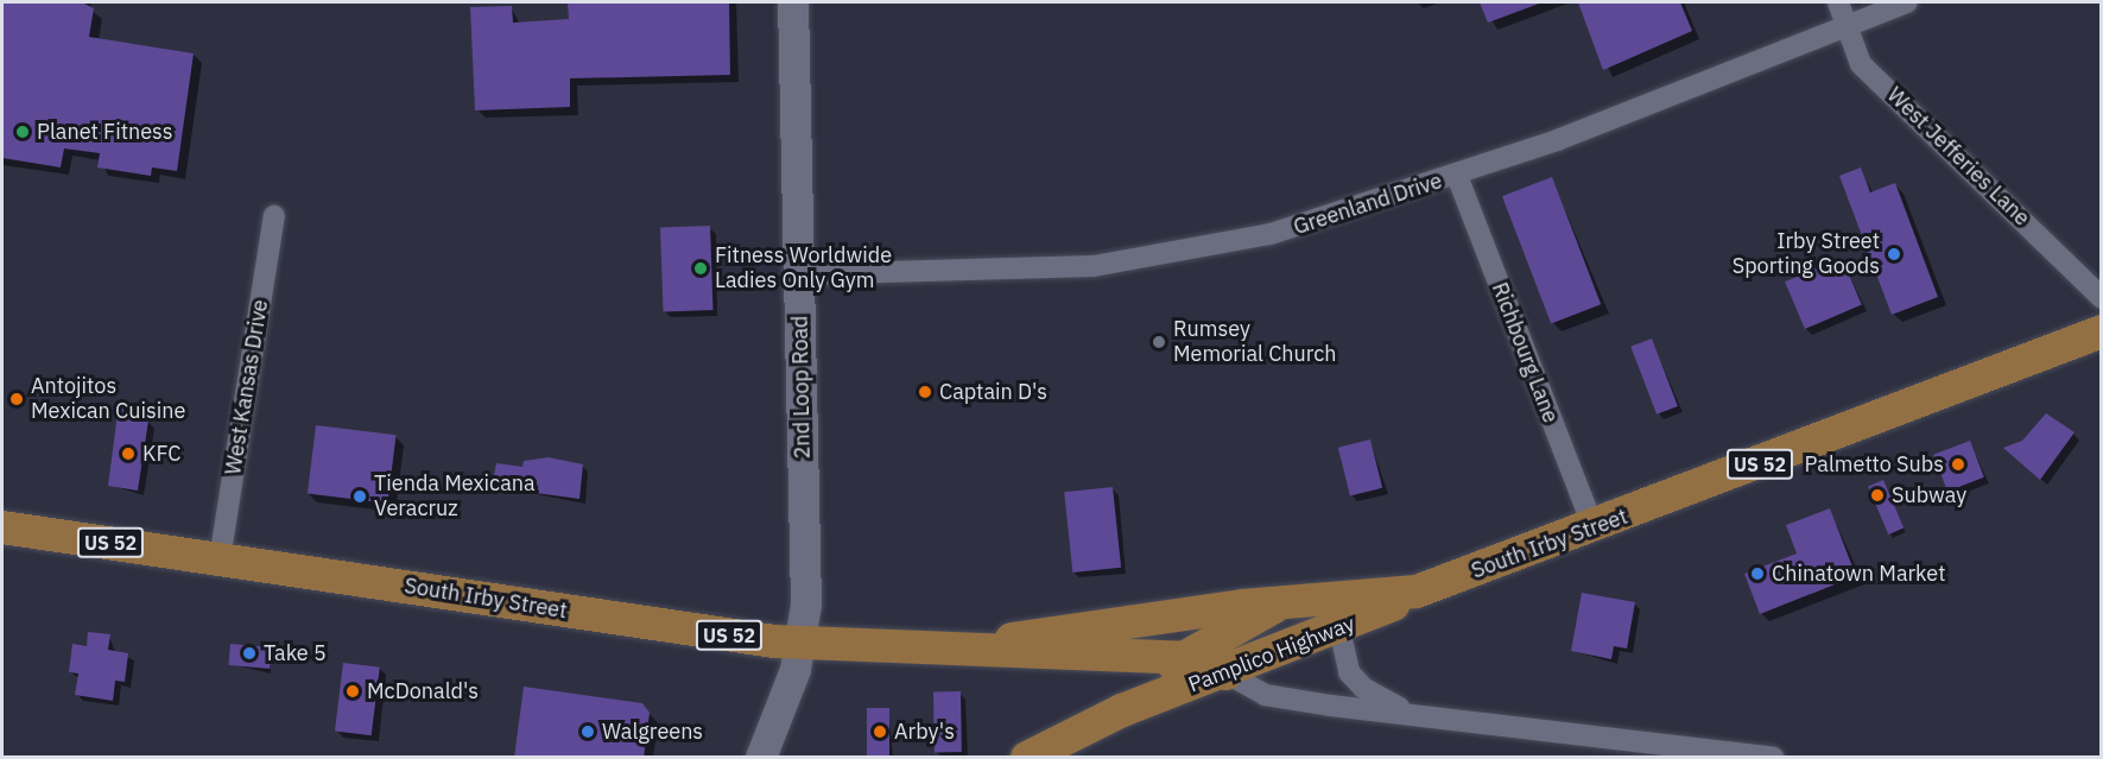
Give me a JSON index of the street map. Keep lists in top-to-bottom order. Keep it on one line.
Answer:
{"streets":{"main road":["2nd Loop Road","US 52","South Irby Street","Pamplico Highway"],"street":["West Jefferies Lane","Greenland Drive","Richbourg Lane","West Kansas Drive"]},"crossings":[["West Jefferies Lane","Greenland Drive"],["Greenland Drive","Richbourg Lane"],["Greenland Drive","2nd Loop Road"],["Richbourg Lane","South Irby Street"],["West Kansas Drive","South Irby Street"],["2nd Loop Road","South Irby Street"],["South Irby Street","Pamplico Highway"]],"places":["Planet Fitness","Irby Street Sporting Goods","Fitness Worldwide Ladies Only Gym","Rumsey Memorial Church","Captain D's","Antojitos Mexican Cuisine","KFC","Palmetto Subs","Subway","Tienda Mexicana Veracruz","Chinatown Market","Take 5","McDonald's","Walgreens","Arby's"]}
